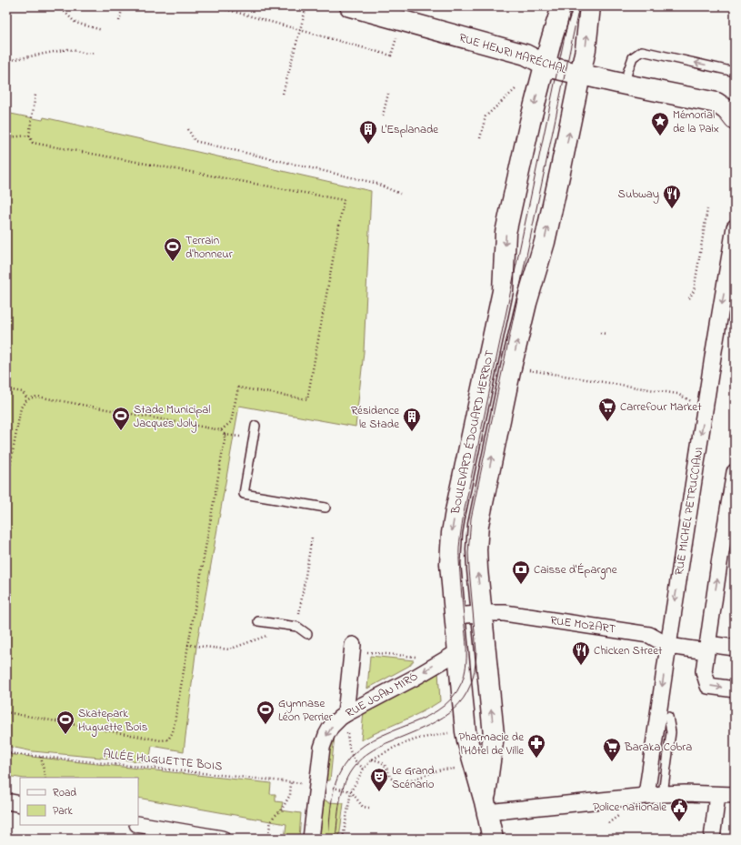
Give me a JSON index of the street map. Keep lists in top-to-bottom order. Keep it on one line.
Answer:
{"streets":{"main road":["RUE HENRI MARÉCHAL","BOULEVARD ÉDOUARD HERRIOT"],"street":["RUE MICHEL PETRUCCIANI","RUE MOZART","RUE JOAN MIRÓ"],"path":["ALLÉE HUGUETTE BOIS"]},"crossings":[["RUE HENRI MARÉCHAL","BOULEVARD ÉDOUARD HERRIOT"],["BOULEVARD ÉDOUARD HERRIOT","RUE MOZART"],["BOULEVARD ÉDOUARD HERRIOT","RUE JOAN MIRÓ"],["RUE MICHEL PETRUCCIANI","RUE MOZART"],["RUE JOAN MIRÓ","ALLÉE HUGUETTE BOIS"]],"one_way":["RUE JOAN MIRÓ"],"places":{"place":["Mémorial de la Paix"],"building":["L'Esplanade","Résidence le Stade"],"restaurant":["Subway","Chicken Street"],"sports":["Terrain d'honneur","Stade Municipal Jacques Joly","Gymnase Léon Perrier","Skatepark Huguette Bois"],"supermarket":["Carrefour Market","Baraka Cobra"],"bank":["Caisse d'Épargne"],"pharmacy":["Pharmacie de l'Hôtel de Ville"],"theatre":["Le Grand Scénario"],"public building":["Police nationale"]},"legend":["Road","Park"]}
